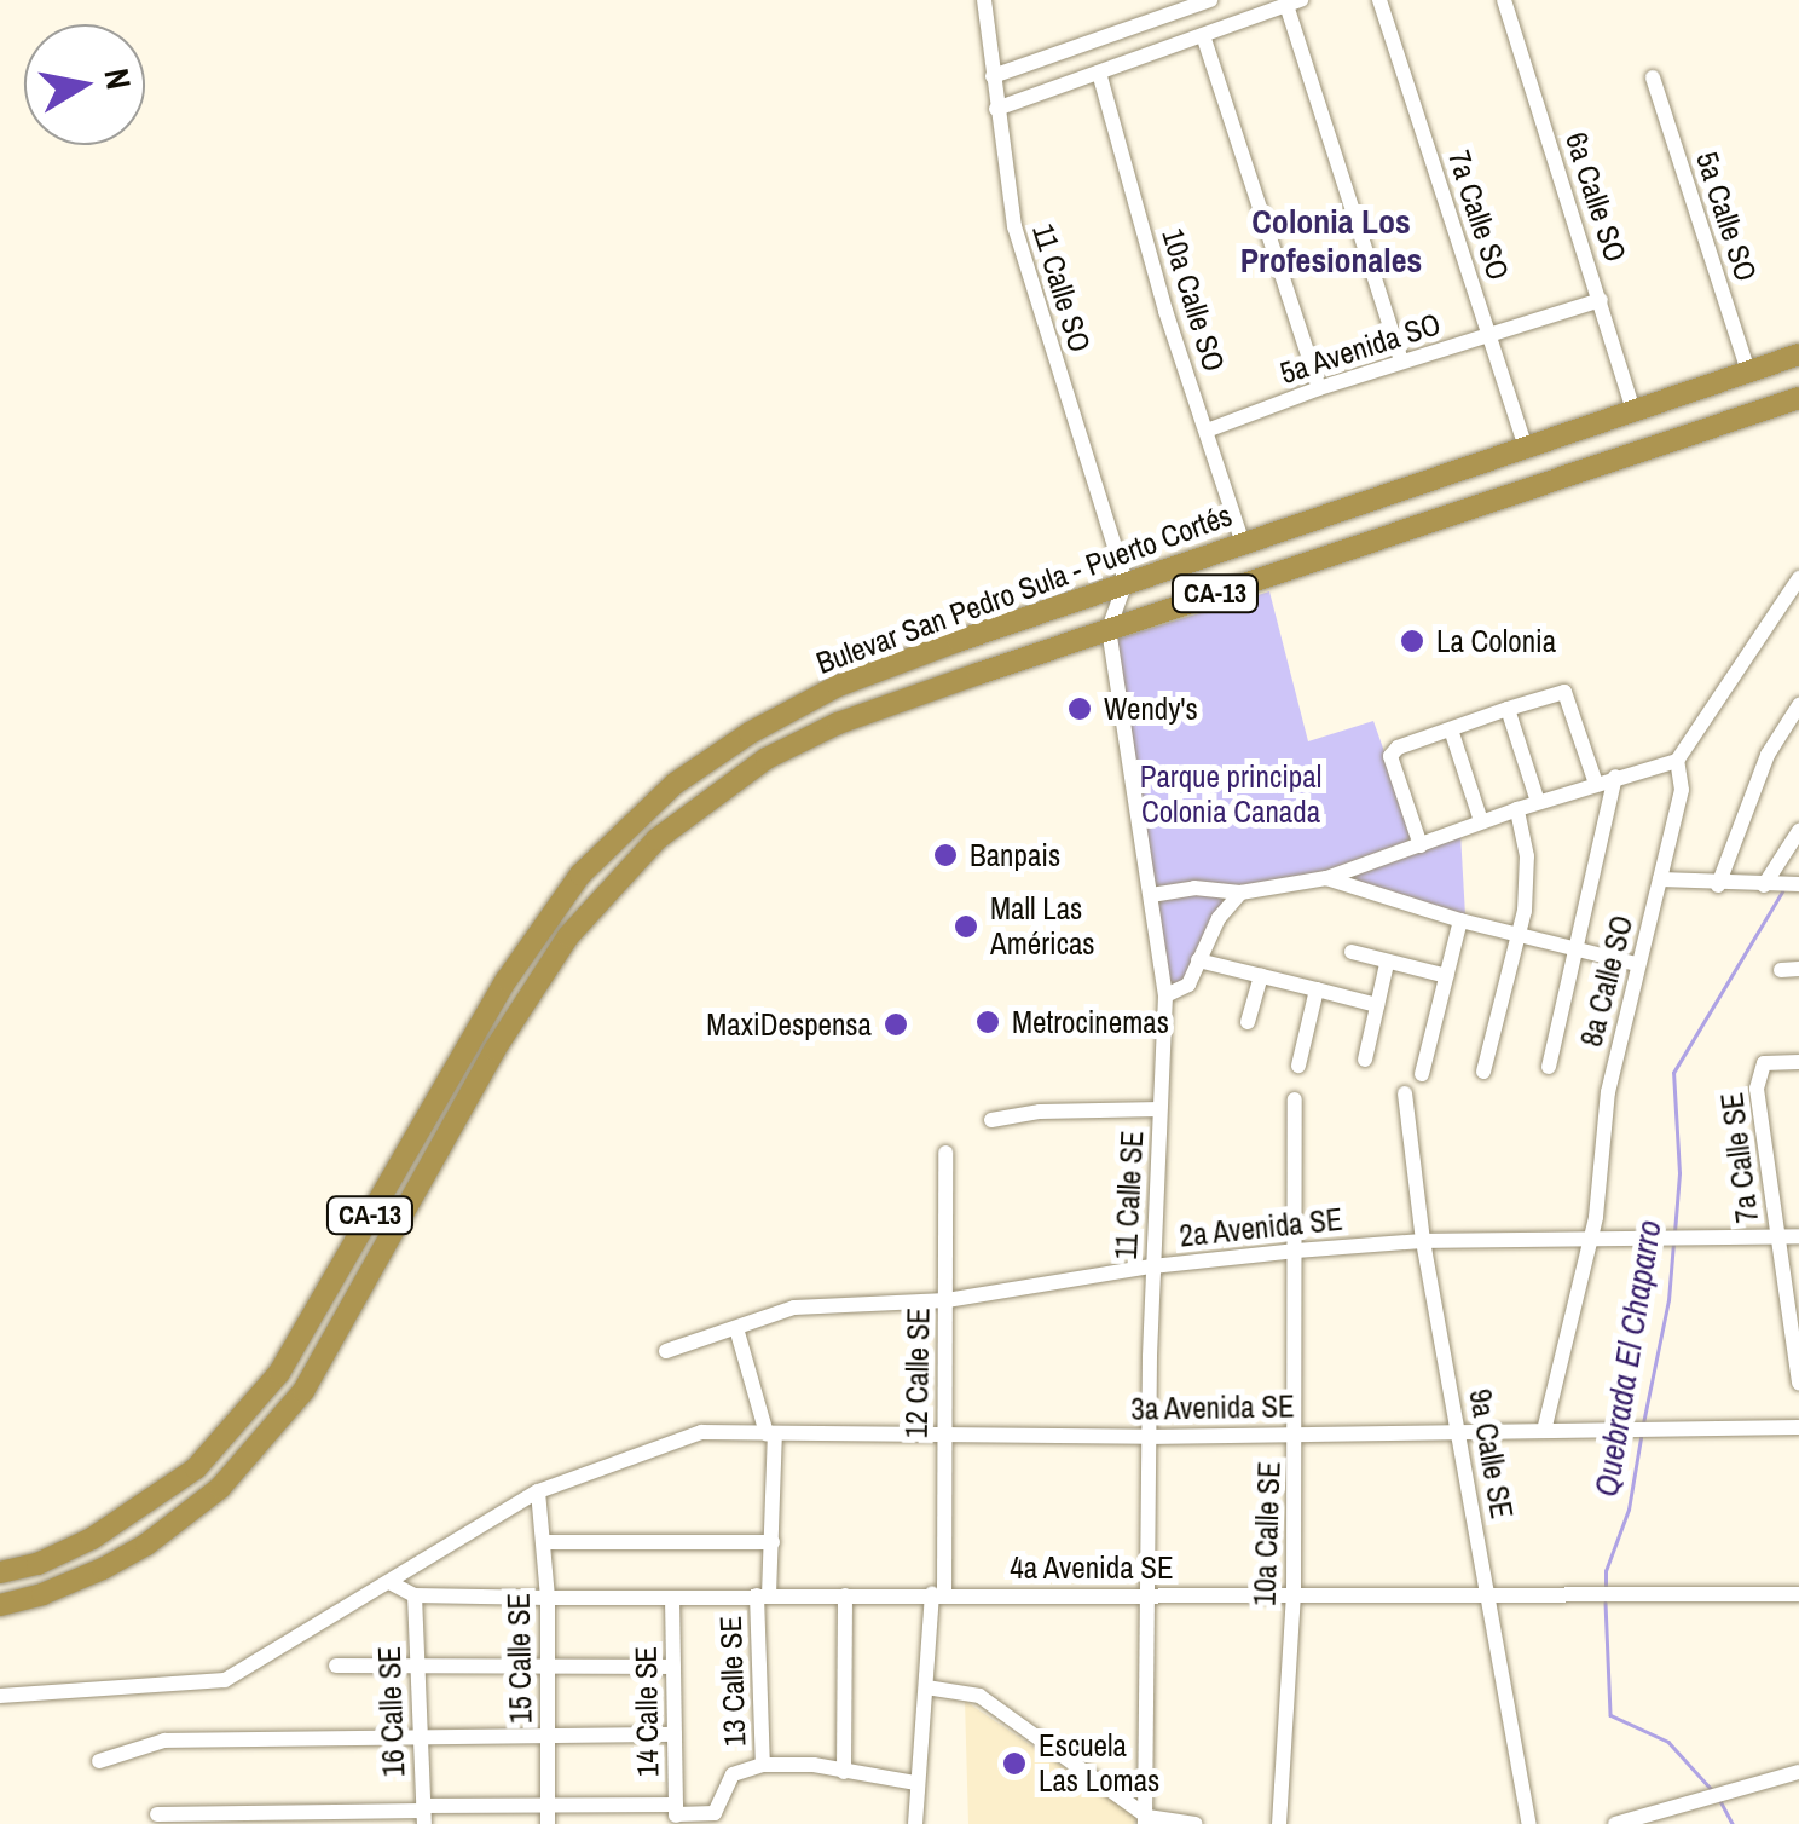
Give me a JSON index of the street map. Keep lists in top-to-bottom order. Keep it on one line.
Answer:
{"streets":{"highway":["Bulevar San Pedro Sula - Puerto Cortés","CA-13"],"street":["6a Calle SO","7a Calle SO","5a Calle SO","11 Calle SO","10a Calle SO","5a Avenida SO","8a Calle SO","7a Calle SE","11 Calle SE","2a Avenida SE","12 Calle SE","3a Avenida SE","9a Calle SE","10a Calle SE","4a Avenida SE","15 Calle SE","13 Calle SE","16 Calle SE","14 Calle SE"]},"crossings":[["6a Calle SO","5a Avenida SO"],["6a Calle SO","Bulevar San Pedro Sula - Puerto Cortés"],["7a Calle SO","5a Avenida SO"],["7a Calle SO","Bulevar San Pedro Sula - Puerto Cortés"],["5a Calle SO","Bulevar San Pedro Sula - Puerto Cortés"],["11 Calle SO","Bulevar San Pedro Sula - Puerto Cortés"],["11 Calle SO","11 Calle SE"],["10a Calle SO","5a Avenida SO"],["10a Calle SO","Bulevar San Pedro Sula - Puerto Cortés"],["Bulevar San Pedro Sula - Puerto Cortés","11 Calle SE"],["8a Calle SO","2a Avenida SE"],["8a Calle SO","3a Avenida SE"],["7a Calle SE","2a Avenida SE"],["11 Calle SE","2a Avenida SE"],["11 Calle SE","3a Avenida SE"],["11 Calle SE","4a Avenida SE"],["2a Avenida SE","12 Calle SE"],["2a Avenida SE","9a Calle SE"],["2a Avenida SE","10a Calle SE"],["2a Avenida SE","13 Calle SE"],["12 Calle SE","3a Avenida SE"],["12 Calle SE","4a Avenida SE"],["3a Avenida SE","9a Calle SE"],["3a Avenida SE","10a Calle SE"],["3a Avenida SE","15 Calle SE"],["3a Avenida SE","13 Calle SE"],["9a Calle SE","4a Avenida SE"],["10a Calle SE","4a Avenida SE"],["4a Avenida SE","15 Calle SE"],["4a Avenida SE","13 Calle SE"],["4a Avenida SE","16 Calle SE"],["4a Avenida SE","14 Calle SE"]],"districts":["Colonia Los Profesionales"],"water":["Quebrada El Chaparro"],"parks":["Parque principal Colonia Canada"],"places":["La Colonia","Wendy's","Banpais","Mall Las Américas","Metrocinemas","MaxiDespensa","Escuela Las Lomas"],"north":"right"}
